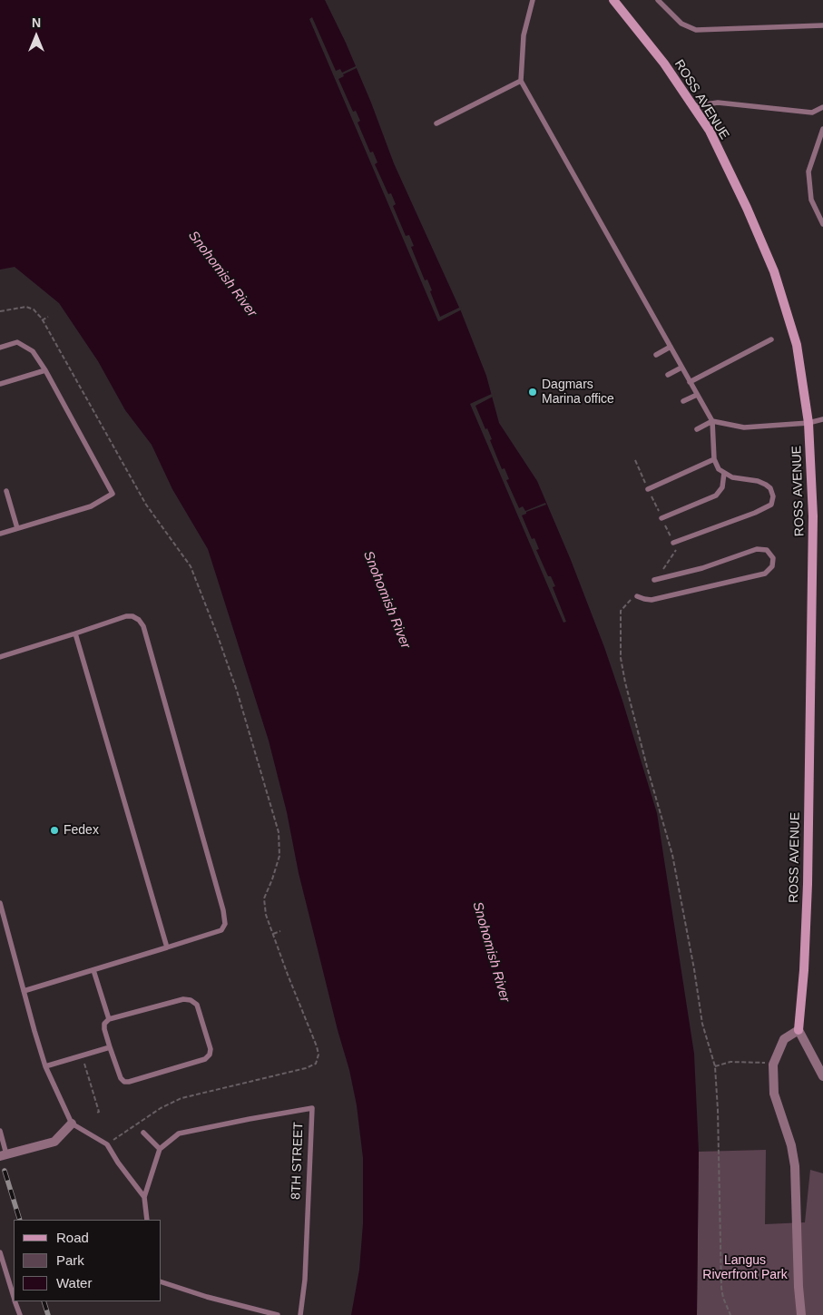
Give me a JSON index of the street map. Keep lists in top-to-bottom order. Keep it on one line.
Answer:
{"streets":{"street":["ROSS AVENUE"],"lane":["8TH STREET"]},"water":["Snohomish River"],"parks":["Langus Riverfront Park"],"places":["Dagmars Marina office","Fedex"],"legend":["Road","Park","Water"],"north":"top"}
